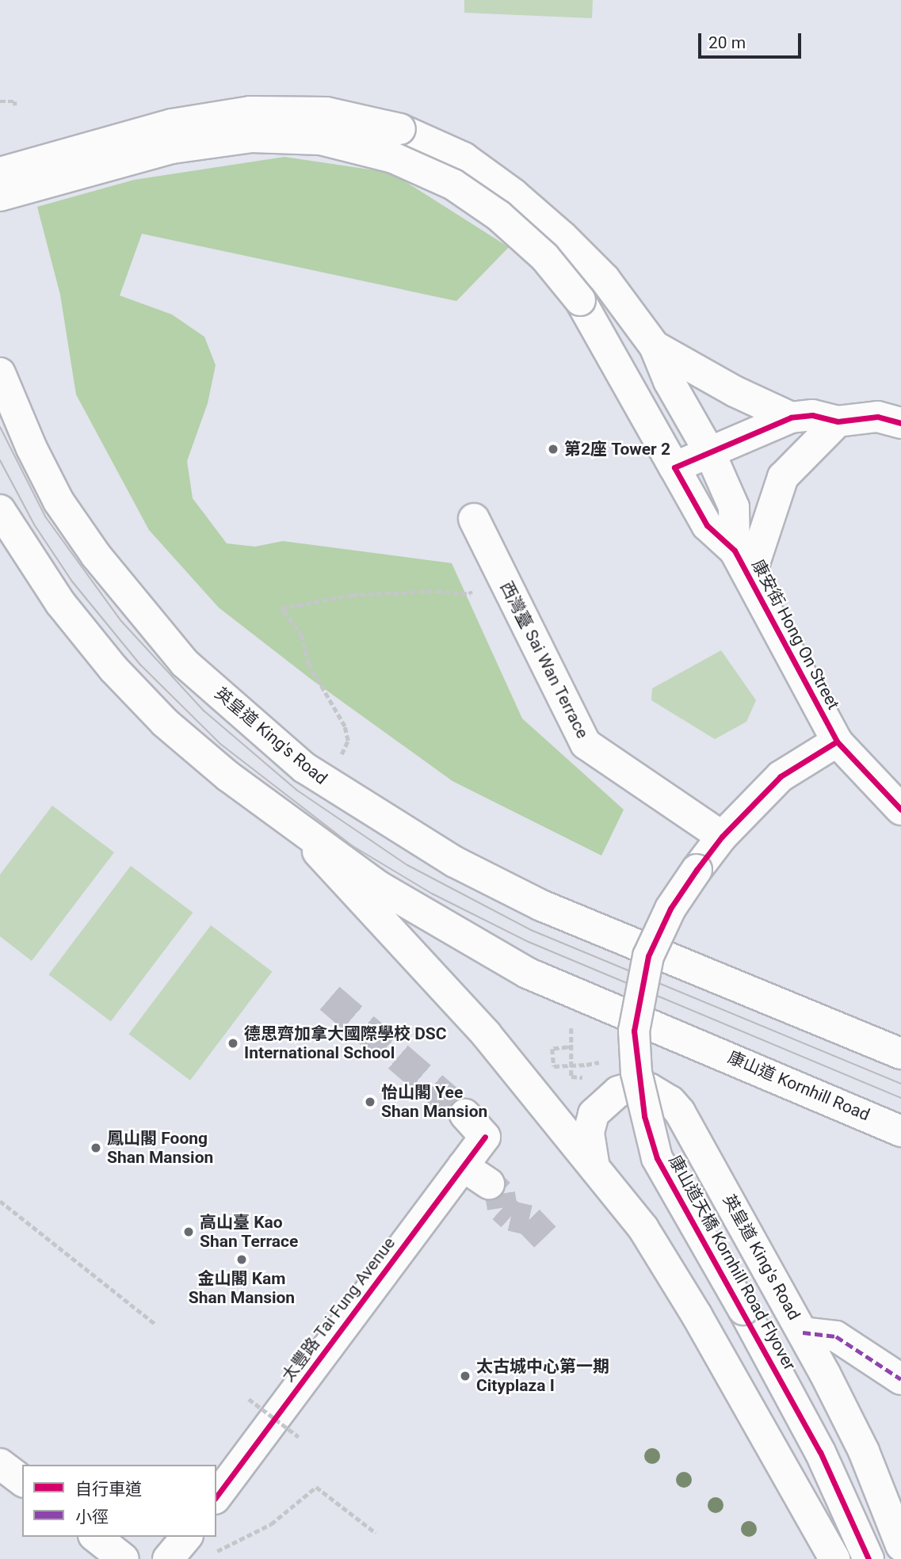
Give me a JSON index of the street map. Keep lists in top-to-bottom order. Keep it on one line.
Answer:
{"streets":{"main road":["康安街 Hong On Street","西灣臺 Sai Wan Terrace","英皇道 King's Road","康山道 Kornhill Road","康山道天橋 Kornhill Road Flyover","太豐路 Tai Fung Avenue"]},"crossings":[["康安街 Hong On Street","康山道天橋 Kornhill Road Flyover"],["西灣臺 Sai Wan Terrace","康山道天橋 Kornhill Road Flyover"],["英皇道 King's Road","康山道 Kornhill Road"]],"places":["第2座 Tower 2","德思齊加拿大國際學校 DSC International School","怡山閣 Yee Shan Mansion","鳳山閣 Foong Shan Mansion","高山臺 Kao Shan Terrace","金山閣 Kam Shan Mansion","太古城中心第一期 Cityplaza I"],"legend":["自行車道","小徑"],"scale_bar":"20 m"}
